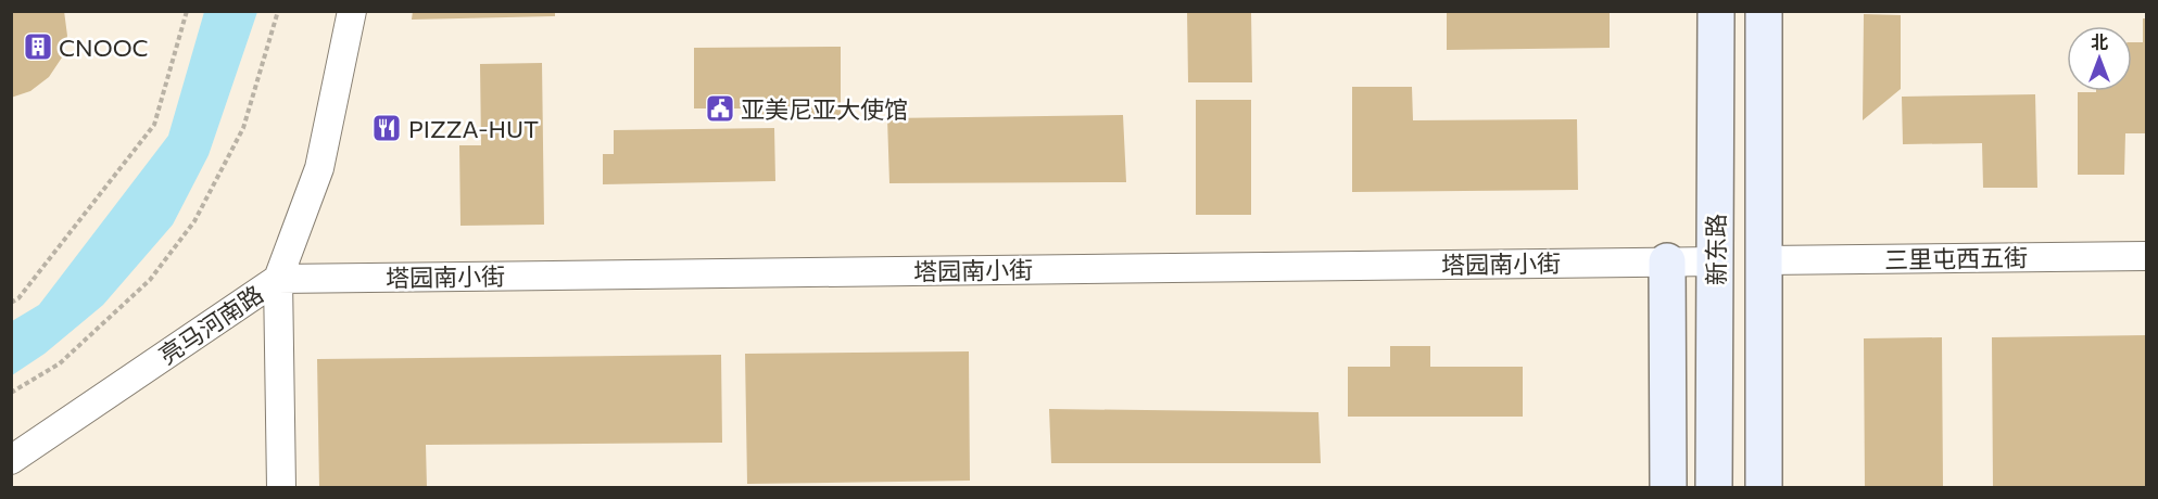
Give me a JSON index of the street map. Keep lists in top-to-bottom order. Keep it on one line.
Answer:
{"streets":{"main road":["新东路"],"street":["三里屯西五街","塔园南小街","亮马河南路"]},"crossings":[["新东路","三里屯西五街"],["新东路","塔园南小街"],["塔园南小街","亮马河南路"]],"places":{"building":["CNOOC"],"public building":["亚美尼亚大使馆"],"restaurant":["PIZZA-HUT"]},"north":"top"}
